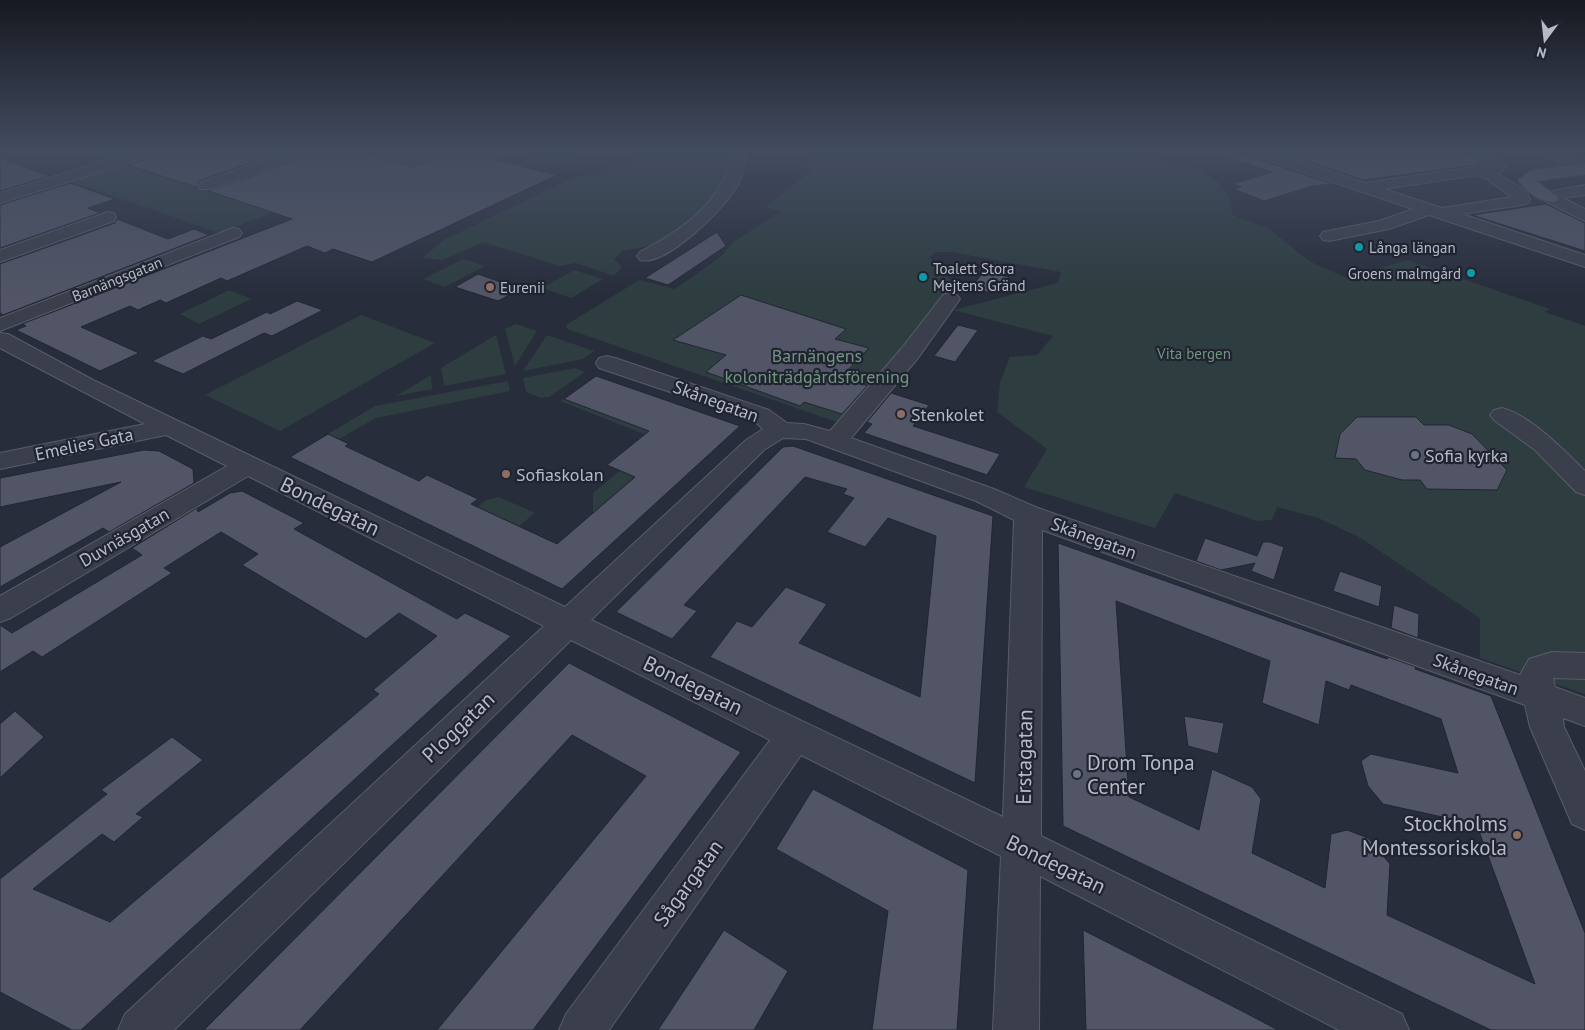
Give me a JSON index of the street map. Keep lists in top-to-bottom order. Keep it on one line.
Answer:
{"streets":{"street":["Barnängsgatan","Skånegatan","Emelies Gata","Bondegatan","Duvnäsgatan","Ploggatan","Erstagatan","Sågargatan"]},"crossings":[["Skånegatan","Ploggatan"],["Skånegatan","Erstagatan"],["Emelies Gata","Bondegatan"],["Bondegatan","Duvnäsgatan"],["Bondegatan","Ploggatan"],["Bondegatan","Erstagatan"],["Bondegatan","Sågargatan"]],"parks":["Vita bergen","Barnängens koloniträdgårdsförening"],"places":["Långa längan","Groens malmgård","Toalett Stora Mejtens Gränd","Eurenii","Stenkolet","Sofia kyrka","Sofiaskolan","Drom Tonpa Center","Stockholms Montessoriskola"],"north":"bottom"}
